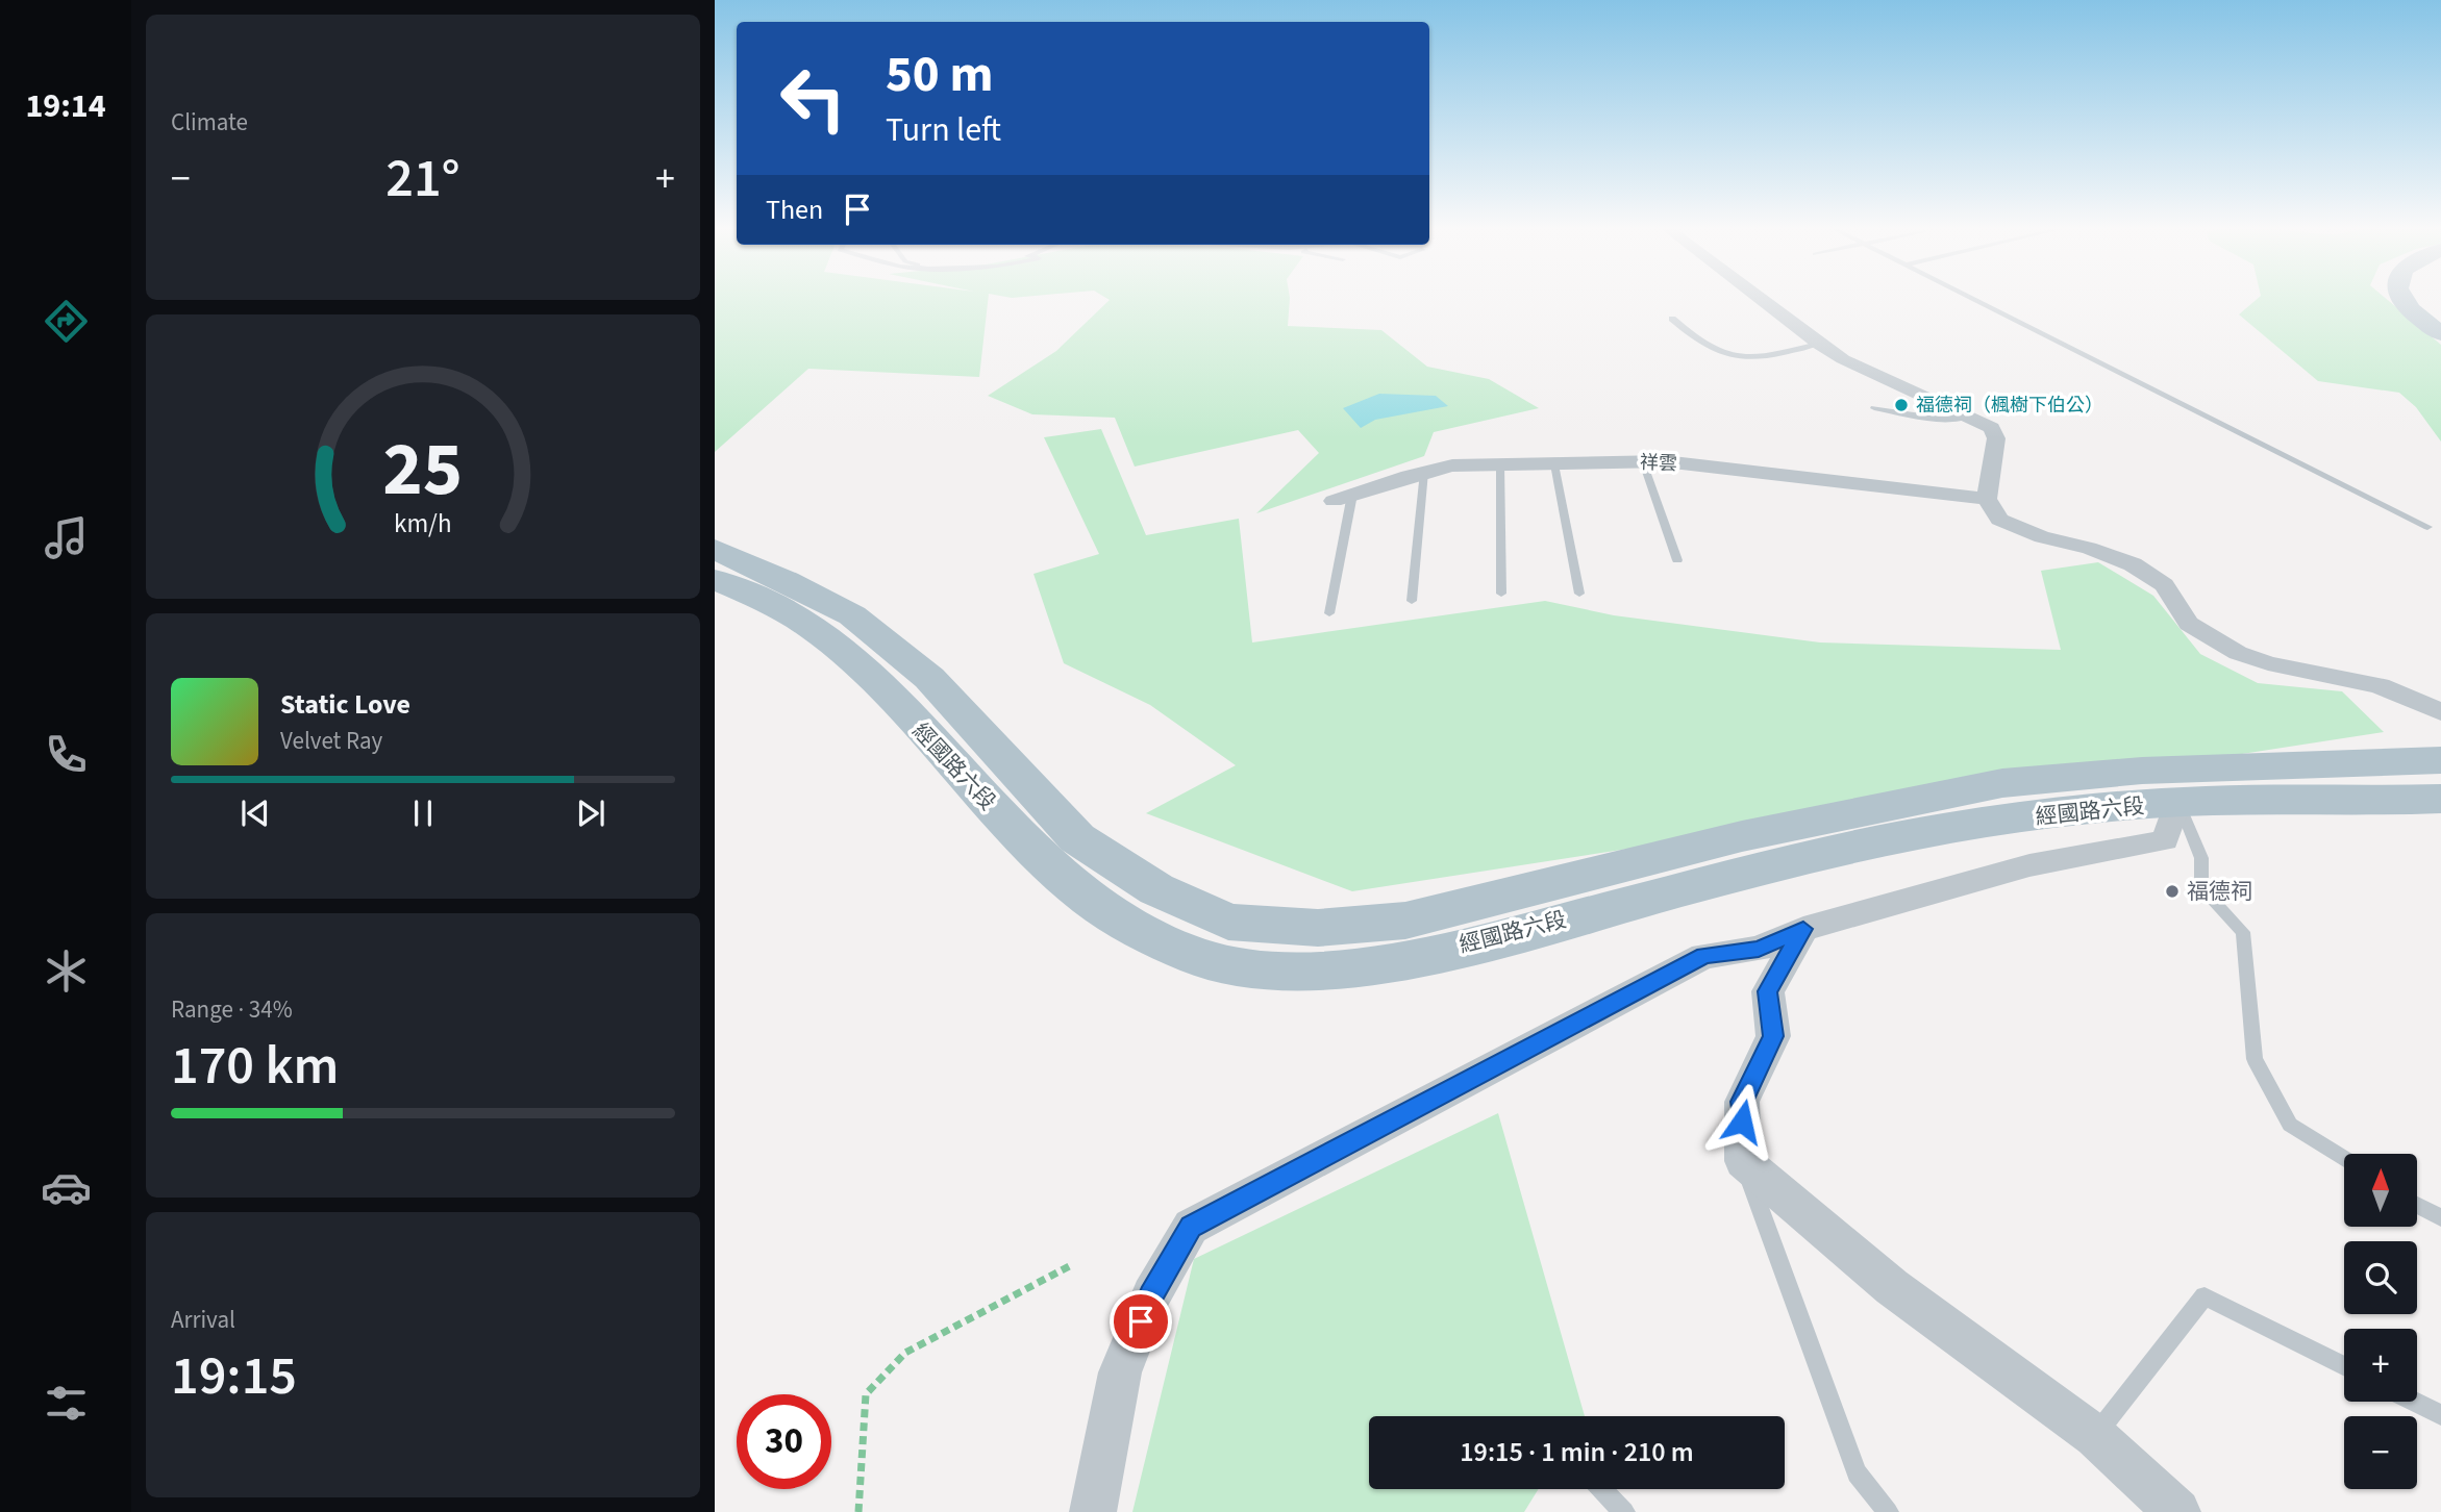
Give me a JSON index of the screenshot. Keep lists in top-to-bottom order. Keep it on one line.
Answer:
{"streets":{"main road":["經國路六段"],"street":["祥雲"]},"places":["福德祠（楓樹下伯公）","福德祠"],"north":"top","page":{"tabs":"19:14","tile":["Climate",["Range · 34%","170 km"],["Arrival","19:15"]],"turn":["50 m","Turn left"],"heat":["−","21°","+"],"then":"Then","song":["Static Love","Velvet Ray"],"map_buttons":["+","−"],"limit":"30","trip":"19:15 · 1 min · 210 m","gauge":["25","km/h"]}}
